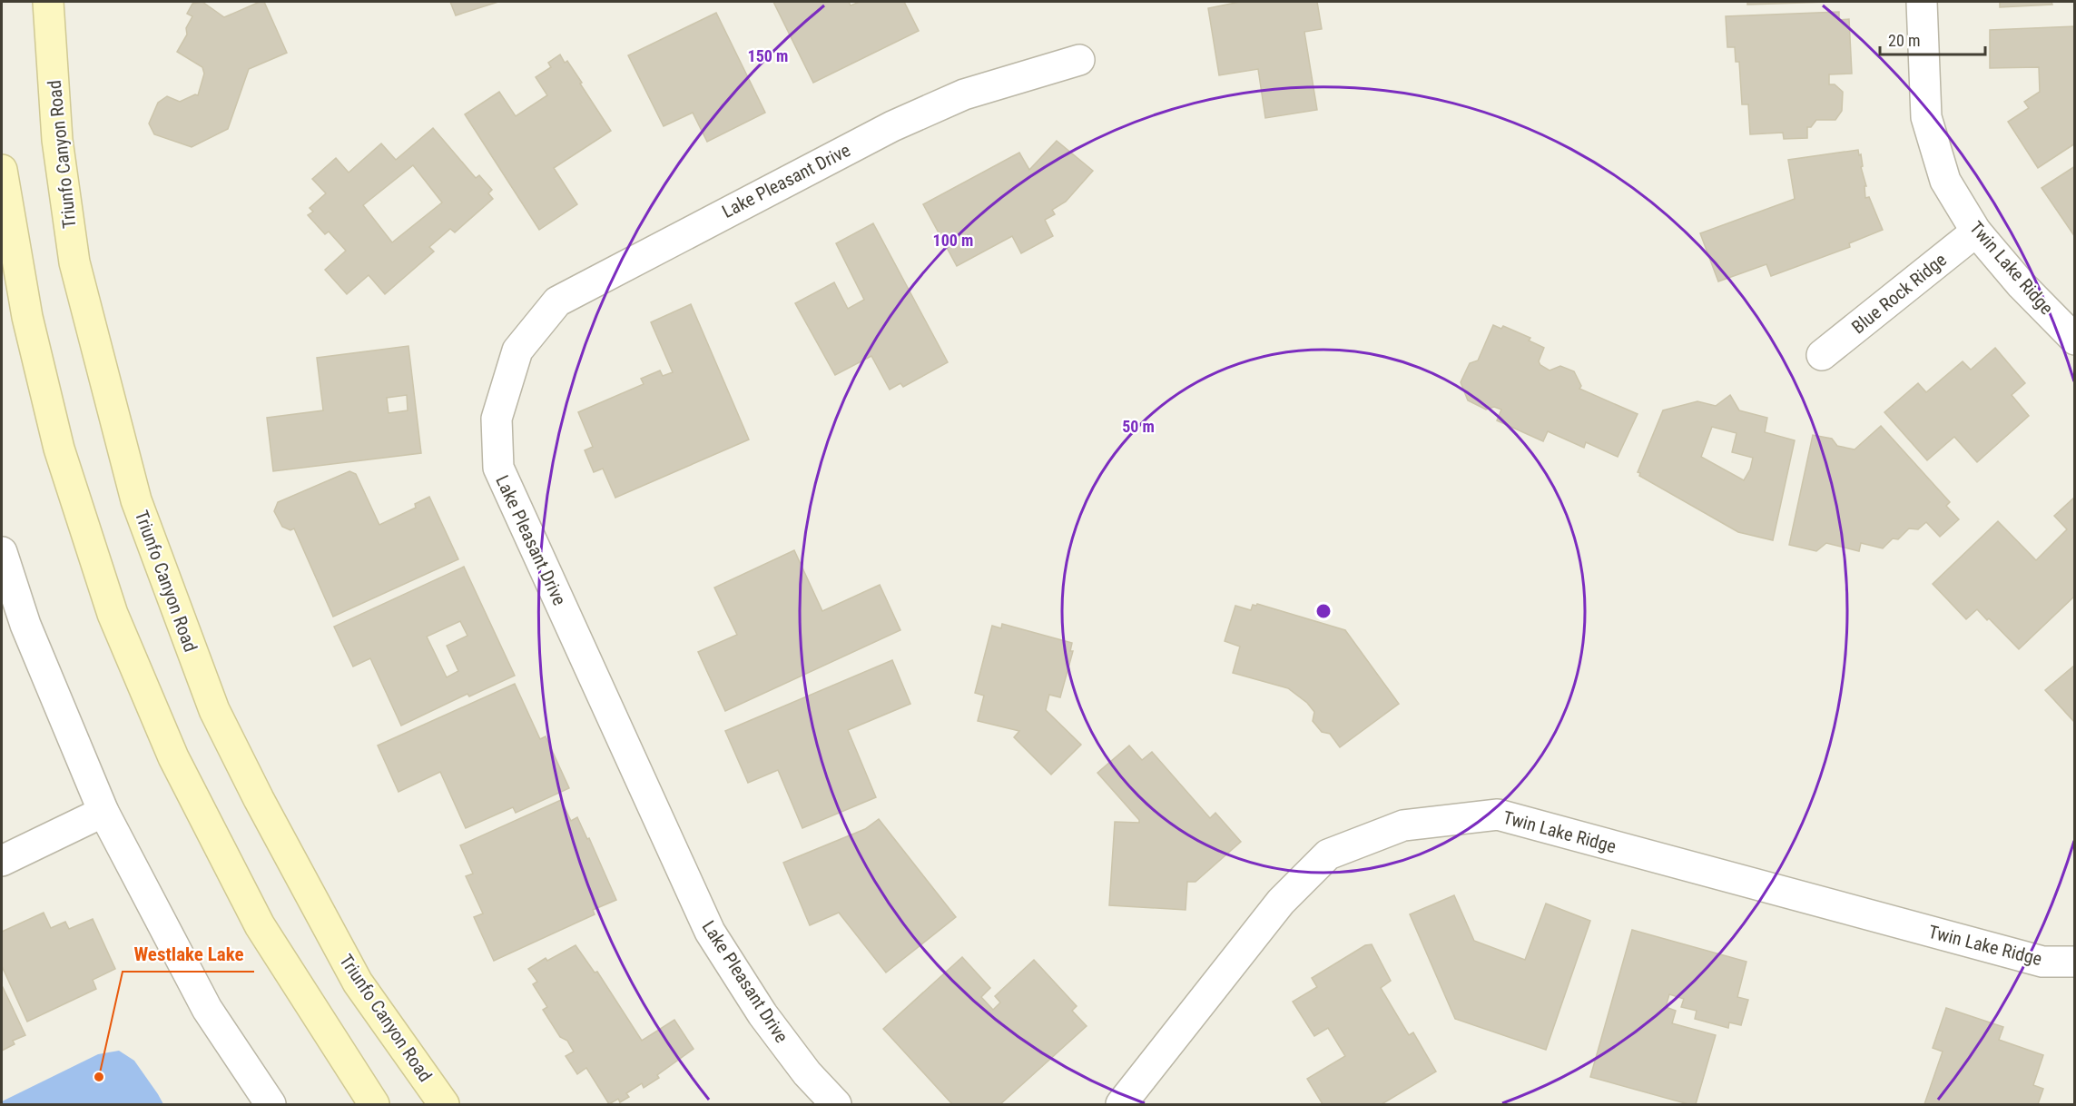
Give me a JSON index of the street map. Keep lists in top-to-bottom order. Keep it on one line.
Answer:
{"streets":{"street":["Triunfo Canyon Road","Lake Pleasant Drive","Twin Lake Ridge","Blue Rock Ridge"]},"crossings":[["Twin Lake Ridge","Blue Rock Ridge"]],"places":["Westlake Lake"],"scale_bar":"20 m","rings":["150 m","100 m","50 m"]}
